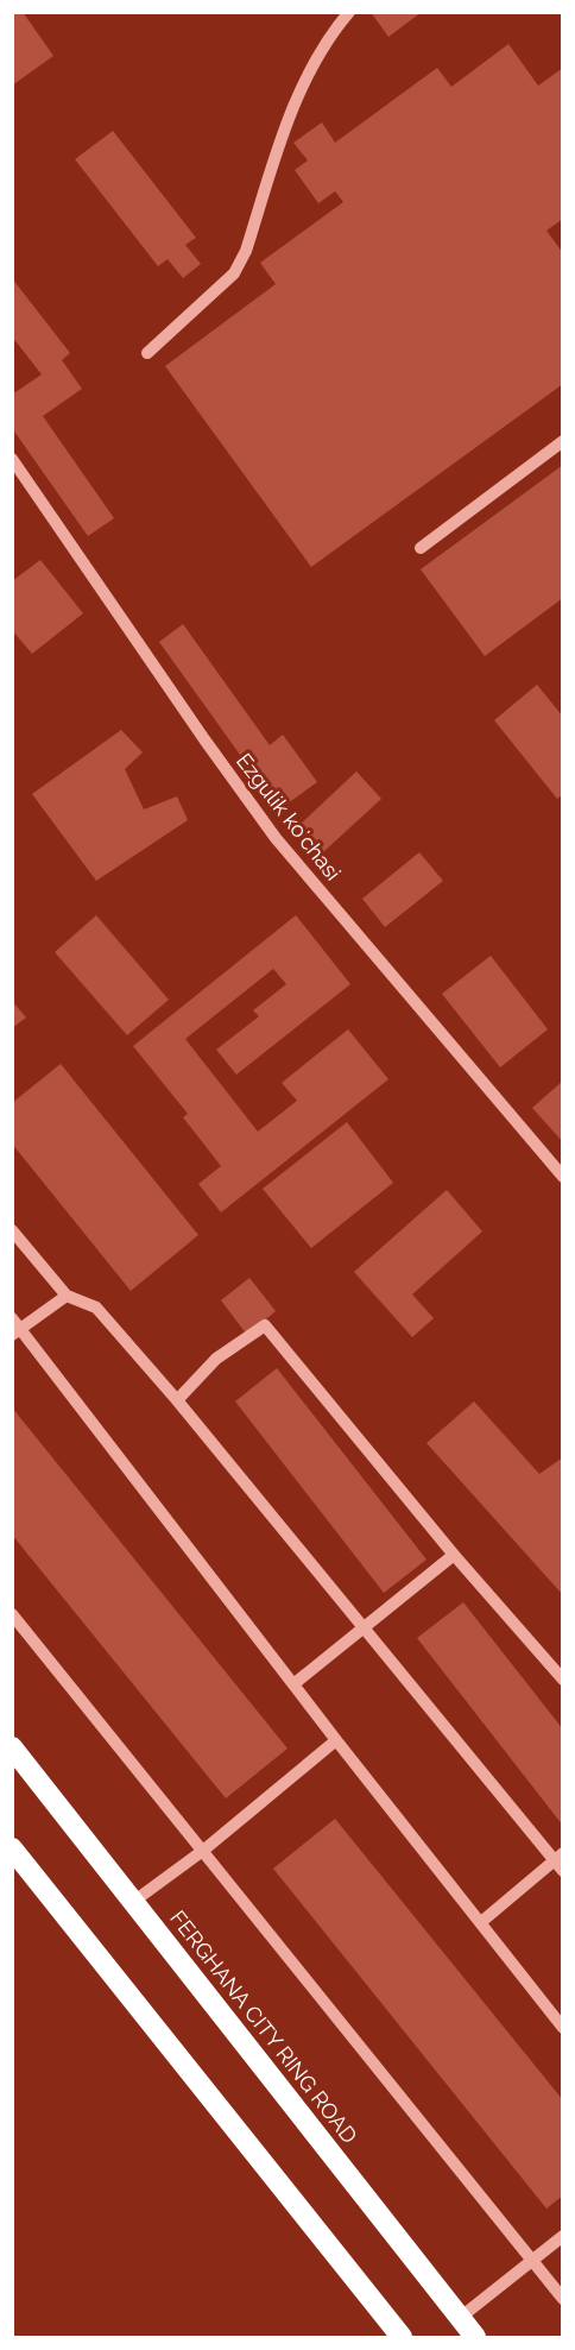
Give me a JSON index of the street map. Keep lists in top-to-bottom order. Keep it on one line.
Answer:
{"streets":{"highway":["FERGHANA CITY RING ROAD"],"street":["Ezgulik koʻchasi"]}}
